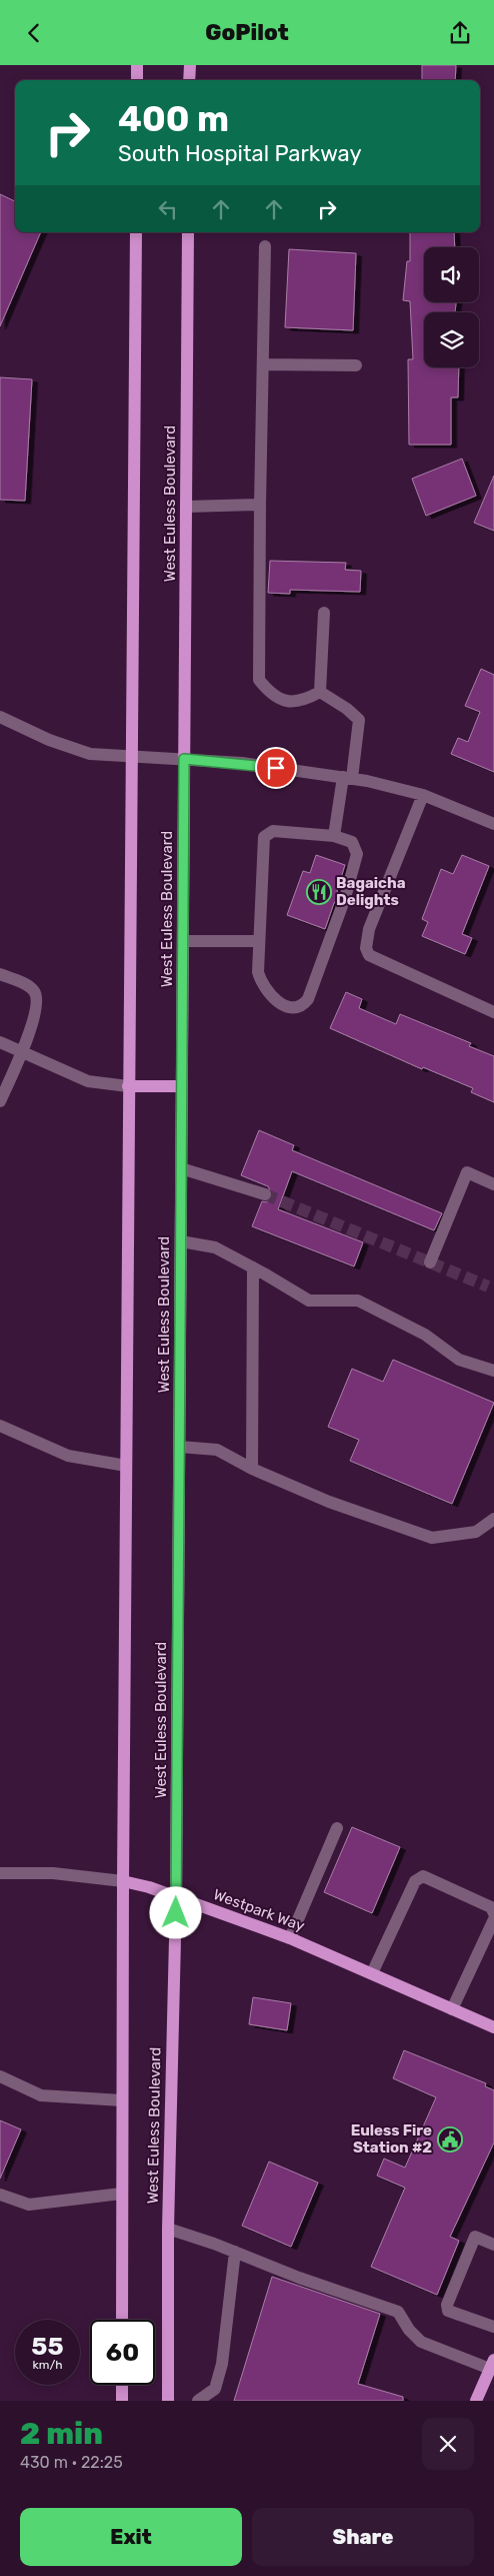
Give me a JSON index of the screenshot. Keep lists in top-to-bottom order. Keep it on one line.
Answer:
{"streets":{"main road":["West Euless Boulevard","Westpark Way"]},"crossings":[["West Euless Boulevard","Westpark Way"]],"places":{"restaurant":["Bagaicha Delights"],"public building":["Euless Fire Station #2"]},"page":{"header":"GoPilot","turn":["400 m","South Hospital Parkway"],"speed":"55 km/h","limit":"60","heading":["2 min","430 m · 22:25"],"buttons":["Exit","Share"]}}
